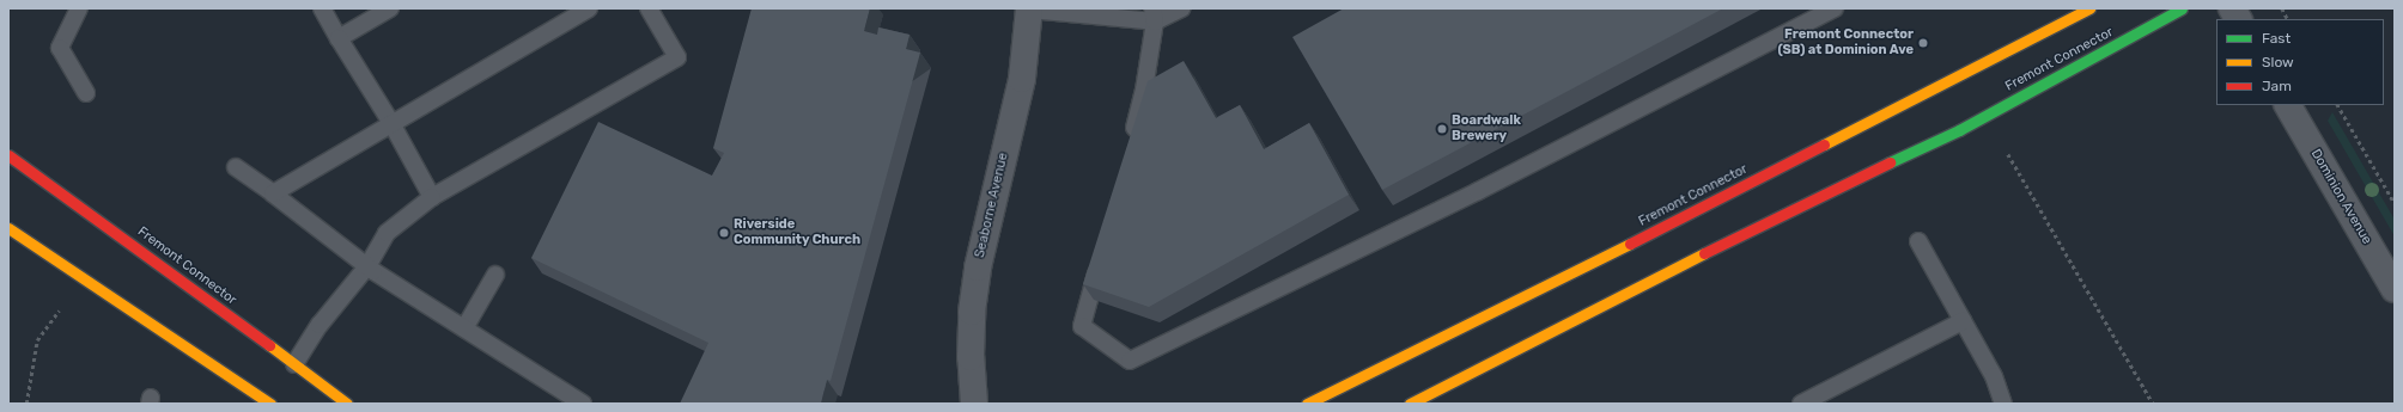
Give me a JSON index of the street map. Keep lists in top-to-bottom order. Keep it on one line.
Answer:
{"streets":{"main road":["Fremont Connector"],"street":["Dominion Avenue","Seaborne Avenue"]},"places":["Fremont Connector (SB) at Dominion Ave","Boardwalk Brewery","Riverside Community Church"],"legend":["Fast","Slow","Jam"]}
